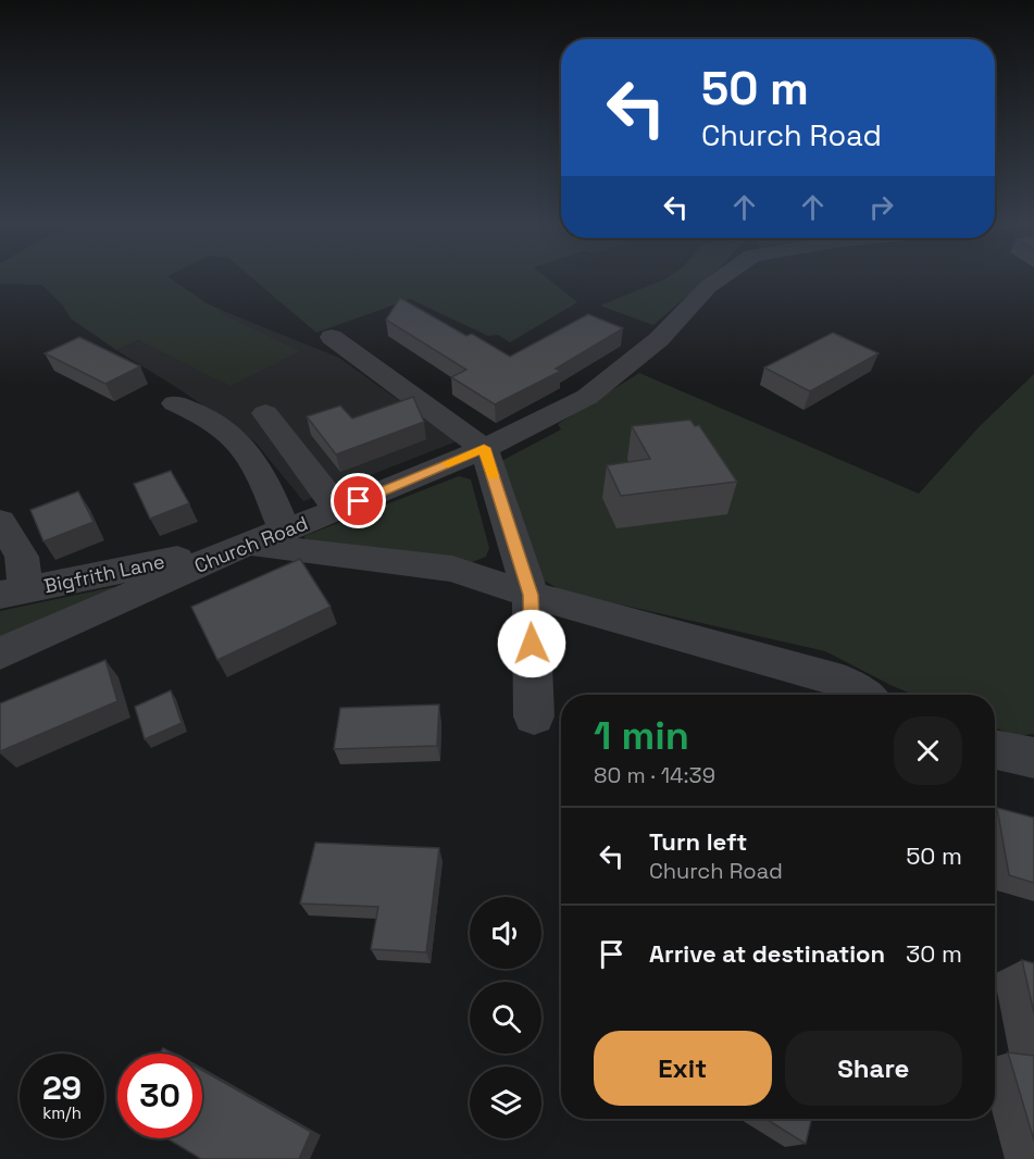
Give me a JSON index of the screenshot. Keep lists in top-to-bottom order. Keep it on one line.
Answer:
{"streets":{"street":["Church Road","Bigfrith Lane"]},"crossings":[["Church Road","Bigfrith Lane"]],"page":{"turn":["50 m","Church Road"],"heading":["1 min","80 m · 14:39"],"list":[{"name":"Turn left","note":"Church Road","value":"50 m"},{"name":"Arrive at destination","value":"30 m"}],"buttons":["Exit","Share"],"speed":"29 km/h","limit":"30"}}
